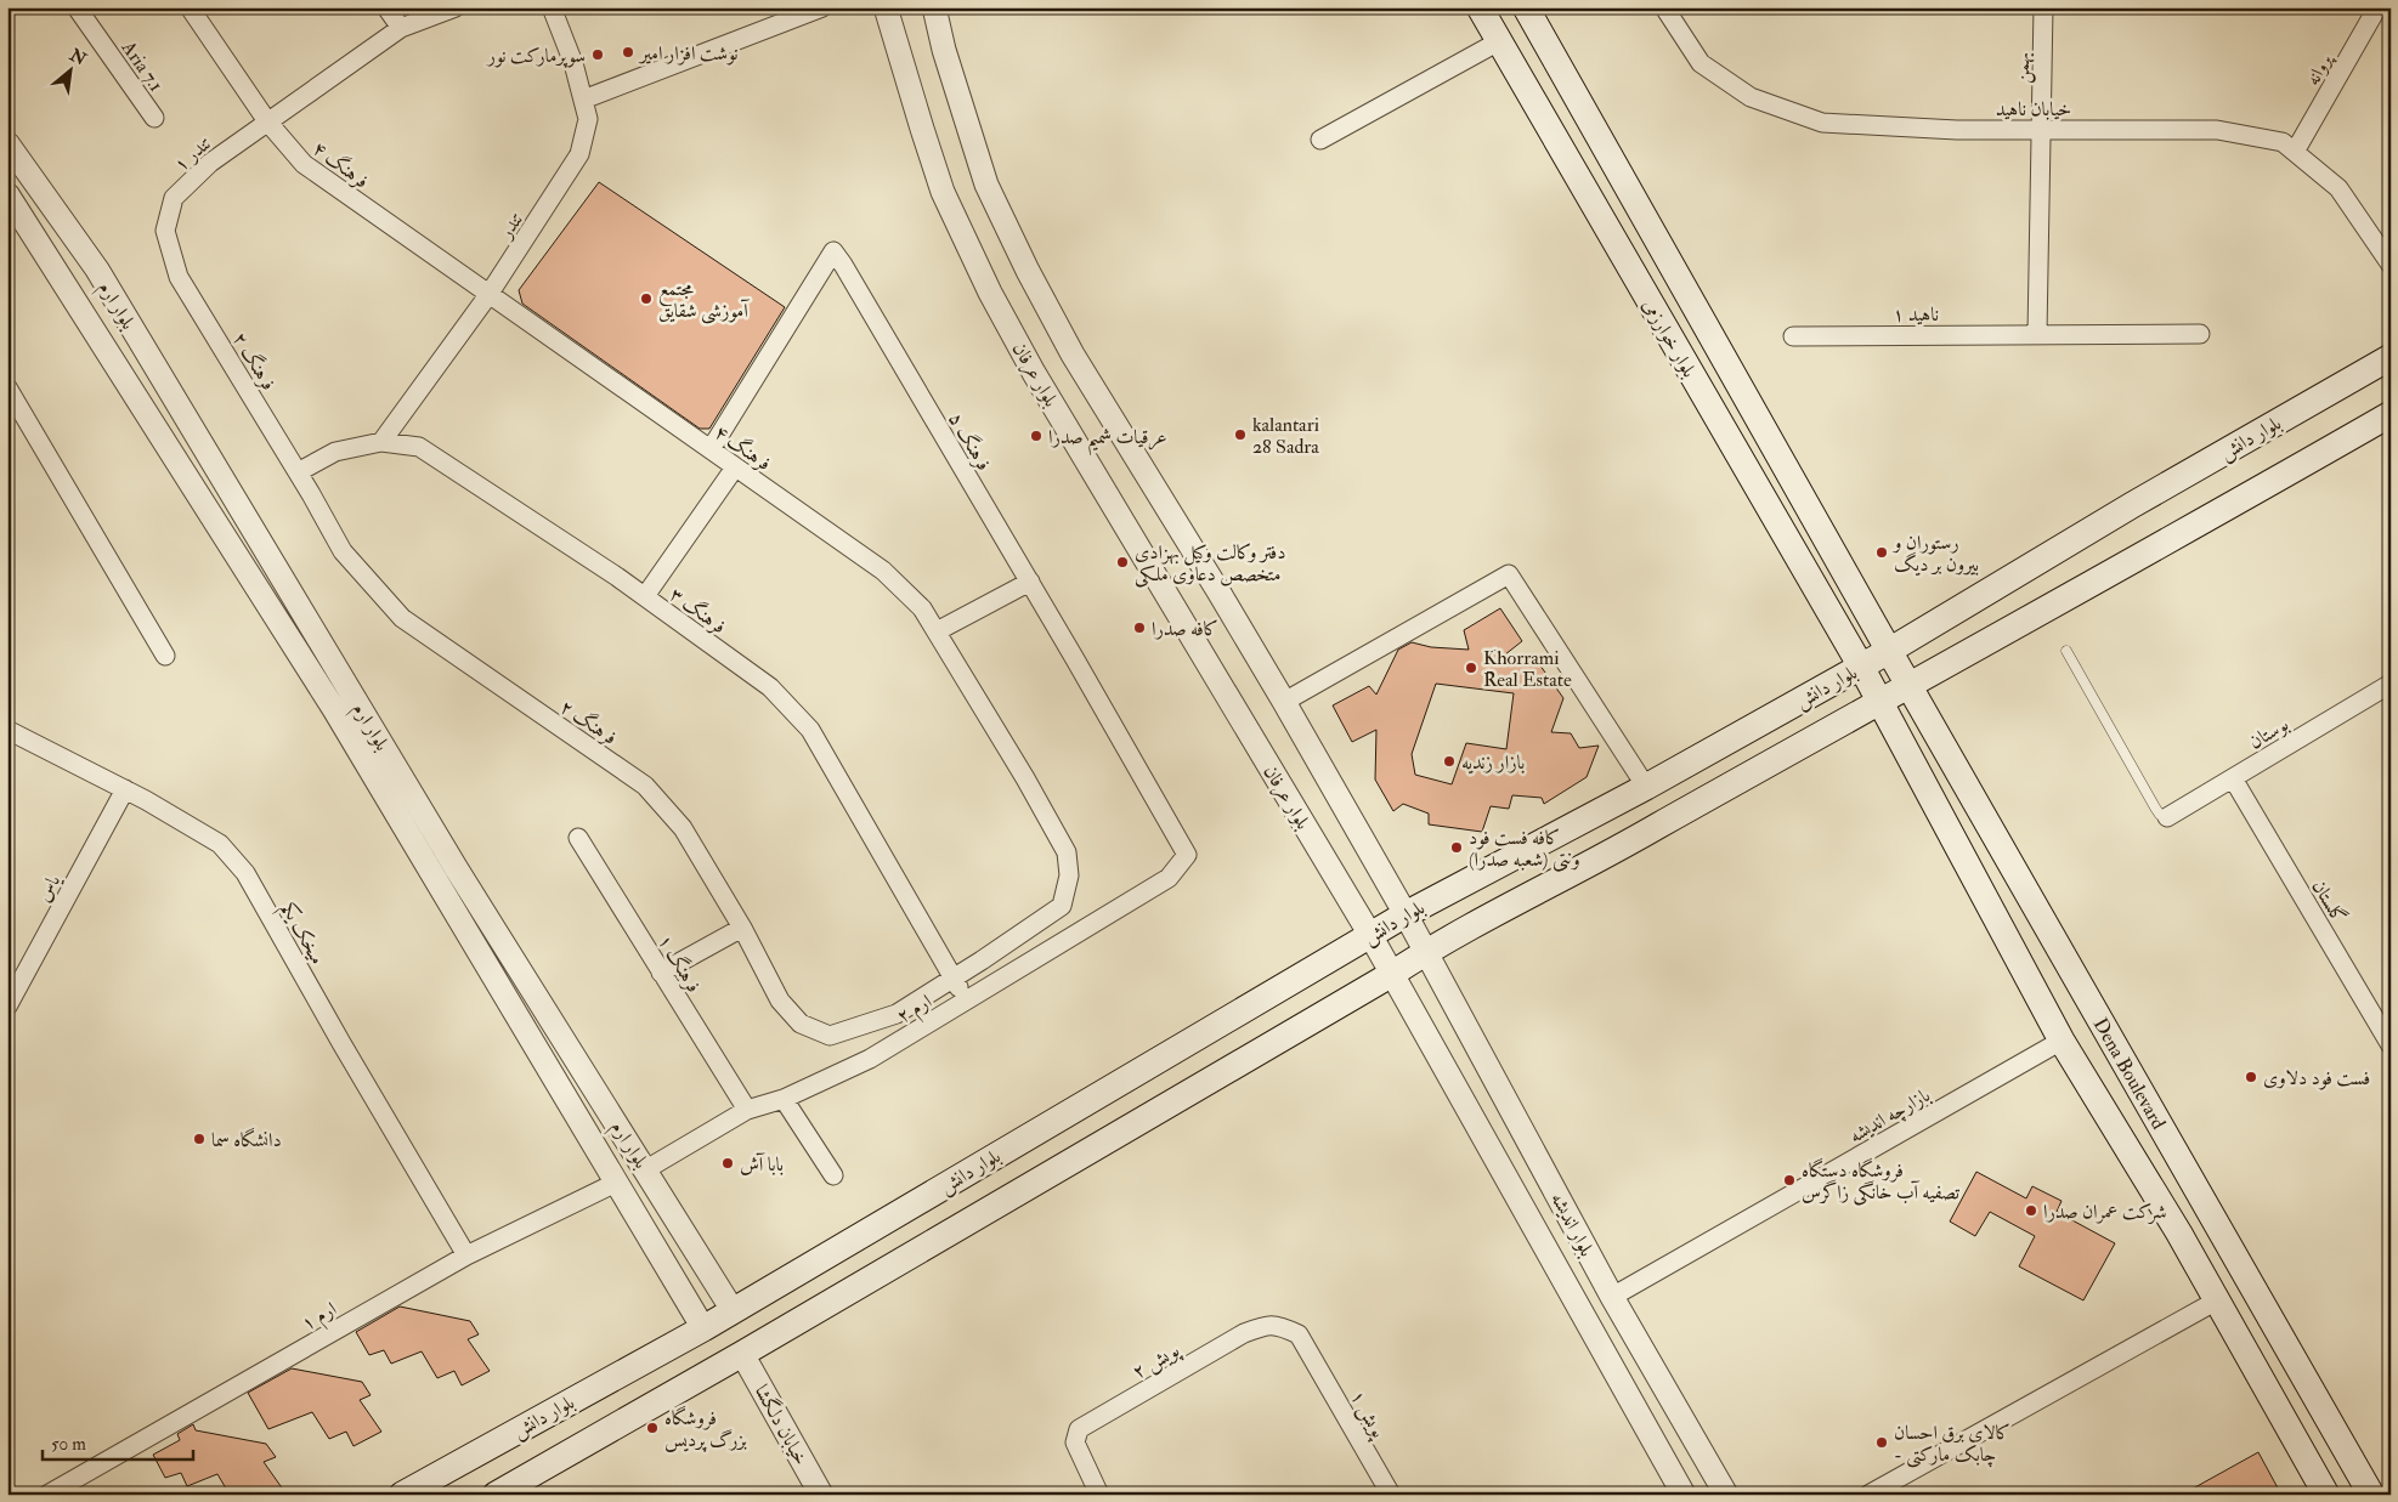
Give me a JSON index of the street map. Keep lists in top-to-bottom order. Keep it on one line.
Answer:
{"streets":{"main road":["بلوار خوارزمی","بلوار دانش","Dena Boulevard"],"street":["Aria 7.1","بهمن","پروانه","خیابان ناهید","تندر ۱","فرهنگ ۴","تندر","بلوار ارم","ناهید ۱","فرهنگ ۲","بلوار عرفان","فرهنگ ۵","فرهنگ ۳","بوستان","یاس","گلستان","میخک یکم","فرهنگ ۱","ارم ۲","بازارچه اندیشه","بلوار اندیشه","ارم ۱","پویش ۲","پویش ۱","خیابان دلگشا"]},"crossings":[["بهمن","خیابان ناهید"],["پروانه","خیابان ناهید"],["تندر ۱","فرهنگ ۴"],["تندر ۱","فرهنگ ۲"],["فرهنگ ۴","تندر"],["فرهنگ ۴","فرهنگ ۲"],["فرهنگ ۴","فرهنگ ۵"],["تندر","فرهنگ ۳"],["بلوار ارم","بلوار دانش"],["بلوار ارم","ارم ۲"],["بلوار ارم","ارم ۱"],["بلوار خوارزمی","بلوار دانش"],["بلوار خوارزمی","Dena Boulevard"],["فرهنگ ۲","فرهنگ ۳"],["بلوار عرفان","بلوار دانش"],["بلوار عرفان","بلوار اندیشه"],["بلوار دانش","Dena Boulevard"],["بلوار دانش","بلوار اندیشه"],["بلوار دانش","خیابان دلگشا"],["فرهنگ ۵","ارم ۲"],["فرهنگ ۳","ارم ۲"],["بوستان","گلستان"],["یاس","میخک یکم"],["میخک یکم","ارم ۱"],["فرهنگ ۱","ارم ۲"],["بازارچه اندیشه","بلوار اندیشه"],["پویش ۲","پویش ۱"]],"places":["نوشت افزار امیر","سوپرمارکت نور","مجتمع آموزشی شقایق","kalantari 28 Sadra","عرقیات شمیم صدرا","رستوران و بیرون بر دیگ","دفتر وکالت وکیل بهزادی متخصص دعاوی ملکی","کافه صدرا","Khorrami Real Estate","بازار زندیه","کافه فست فود ونتی (شعبه صدرا)","فست فود دلاوی","دانشگاه سما","بابا آش","فروشگاه دستگاه تصفیه آب خانگی زاگرس","شرکت عمران صدرا","فروشگاه بزرگ پردیس","کالای برق احسان - چابک مارکتی"],"scale_bar":"50 m","north":"top right"}
